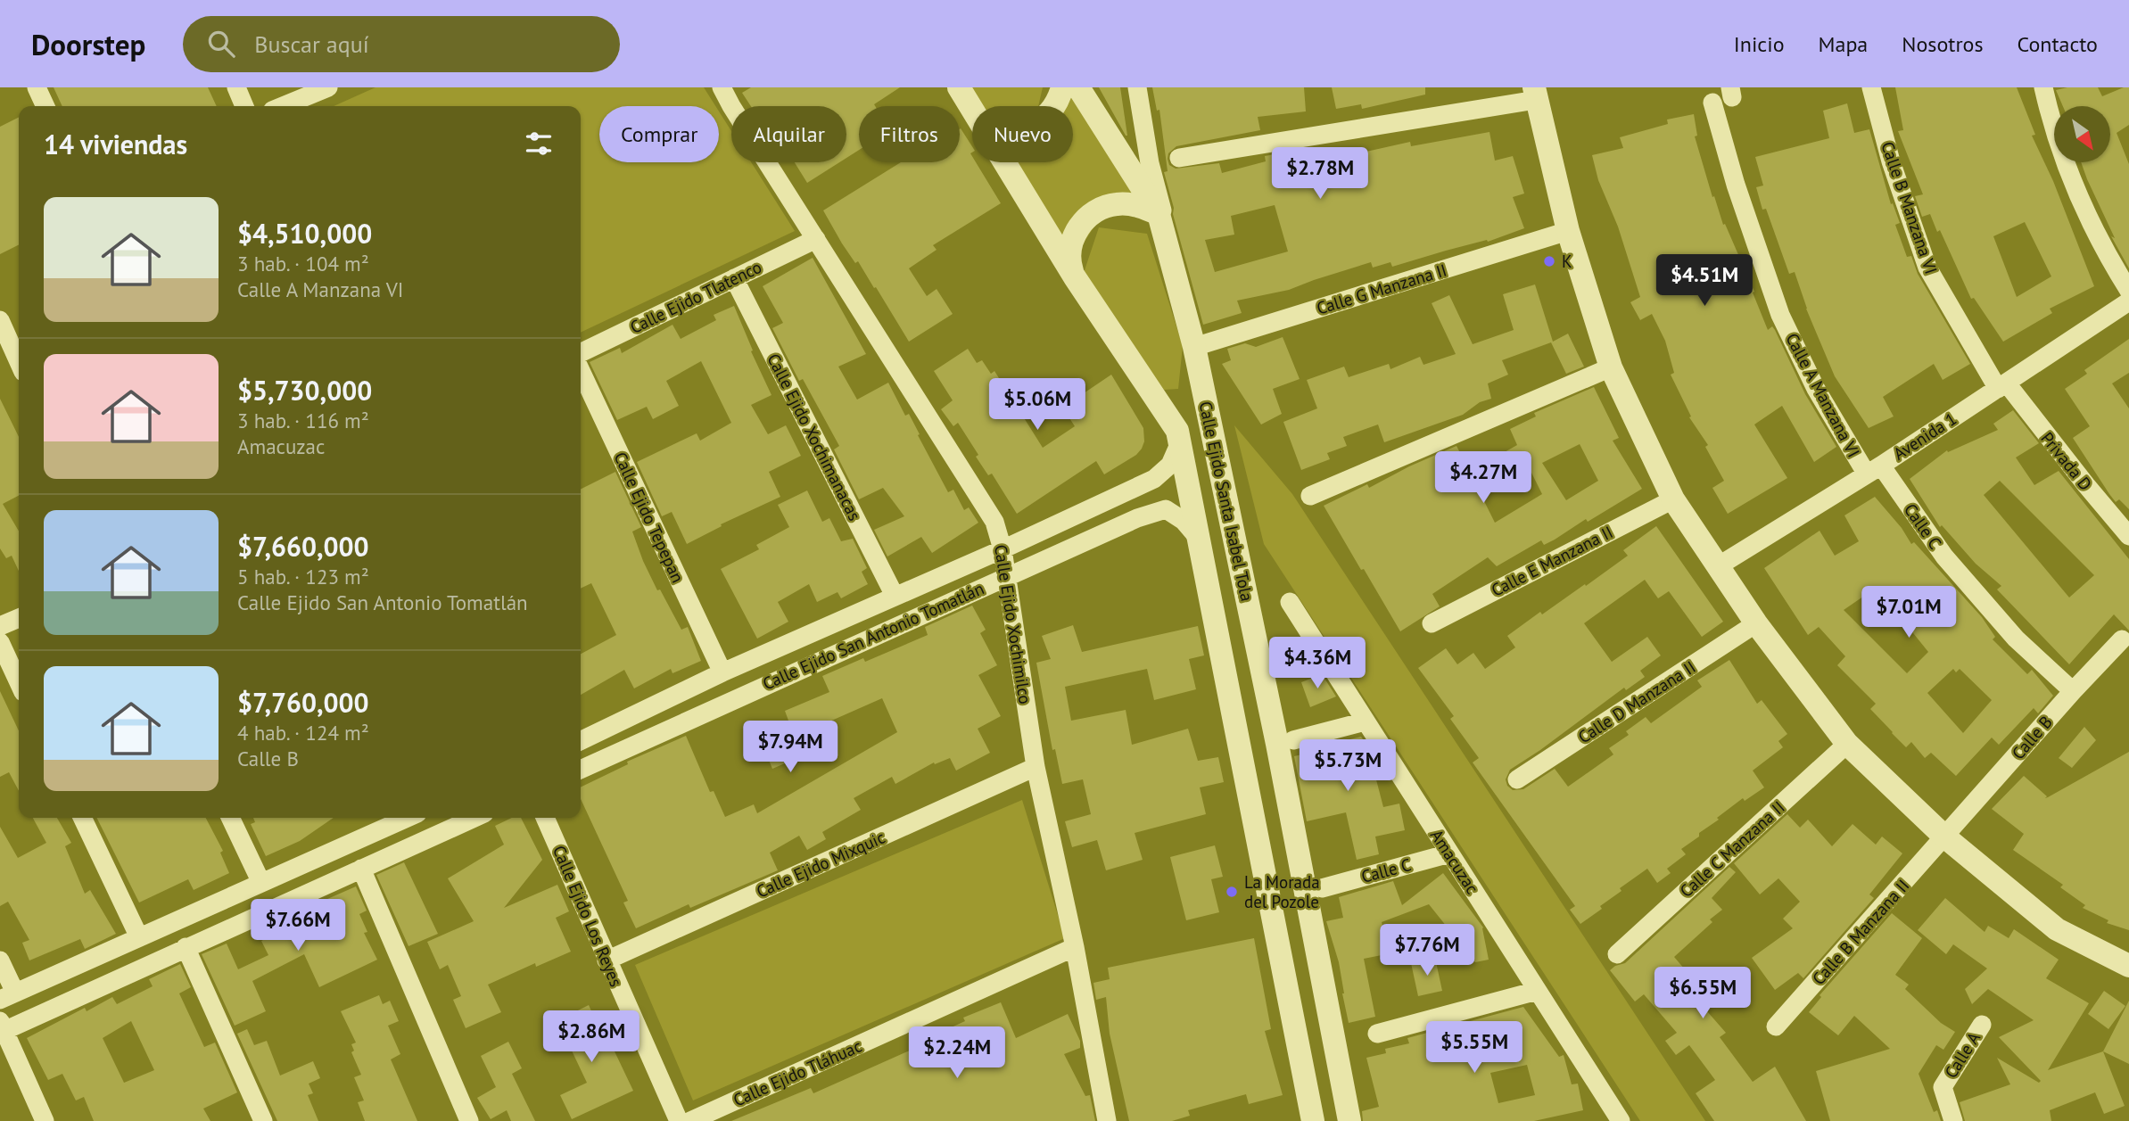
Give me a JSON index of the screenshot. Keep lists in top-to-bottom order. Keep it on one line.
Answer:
{"streets":{"street":["Calle B Manzana VI","Calle G Manzana II","Calle Ejido Tlatenco","Calle A Manzana VI","Avenida 1","Calle Ejido Xochimanacas","Privada D","Calle Ejido Santa Isabel Tola","Calle Ejido Tepepan","Calle C","Calle E Manzana II","Calle Ejido Xochimilco","Calle Ejido San Antonio Tomatlán","Calle D Manzana II","Calle B","Calle C Manzana II","Amacuzac","Calle Ejido Mixquic","Calle Ejido Los Reyes","Calle B Manzana II","Calle A","Calle Ejido Tláhuac"]},"crossings":[["Calle B Manzana VI","Avenida 1"],["Calle B Manzana VI","Privada D"],["Calle G Manzana II","Calle Ejido Santa Isabel Tola"],["Calle Ejido Tlatenco","Calle Ejido Xochimanacas"],["Calle Ejido Tlatenco","Calle Ejido Xochimilco"],["Calle A Manzana VI","Avenida 1"],["Calle A Manzana VI","Calle C"],["Avenida 1","Privada D"],["Avenida 1","Calle C"],["Calle Ejido Xochimanacas","Calle Ejido San Antonio Tomatlán"],["Calle Ejido Santa Isabel Tola","Calle Ejido San Antonio Tomatlán"],["Calle Ejido Tepepan","Calle Ejido San Antonio Tomatlán"],["Calle C","Calle B"],["Calle C","Amacuzac"],["Calle Ejido Xochimilco","Calle Ejido San Antonio Tomatlán"],["Calle Ejido Xochimilco","Calle Ejido Mixquic"],["Calle Ejido Xochimilco","Calle Ejido Tláhuac"],["Calle B","Calle B Manzana II"],["Calle Ejido Mixquic","Calle Ejido Los Reyes"]],"places":["K","La Morada del Pozole"],"north":"bottom right","page":{"header":"Doorstep","search":"Buscar aquí","nav":["Inicio","Mapa","Nosotros","Contacto"],"chip":["Comprar","Alquilar","Filtros","Nuevo"],"heading":"14 viviendas","price":["$2.78M","$4.51M","$5.06M","$4.27M","$7.01M","$4.36M","$7.94M","$5.73M","$7.66M","$7.76M","$6.55M","$2.86M","$5.55M","$2.24M"],"list":[{"name":"$4,510,000","note":"3 hab. · 104 m² · Calle A Manzana VI"},{"name":"$5,730,000","note":"3 hab. · 116 m² · Amacuzac"},{"name":"$7,660,000","note":"5 hab. · 123 m² · Calle Ejido San Antonio Tomatlán"},{"name":"$7,760,000","note":"4 hab. · 124 m² · Calle B"}]}}
